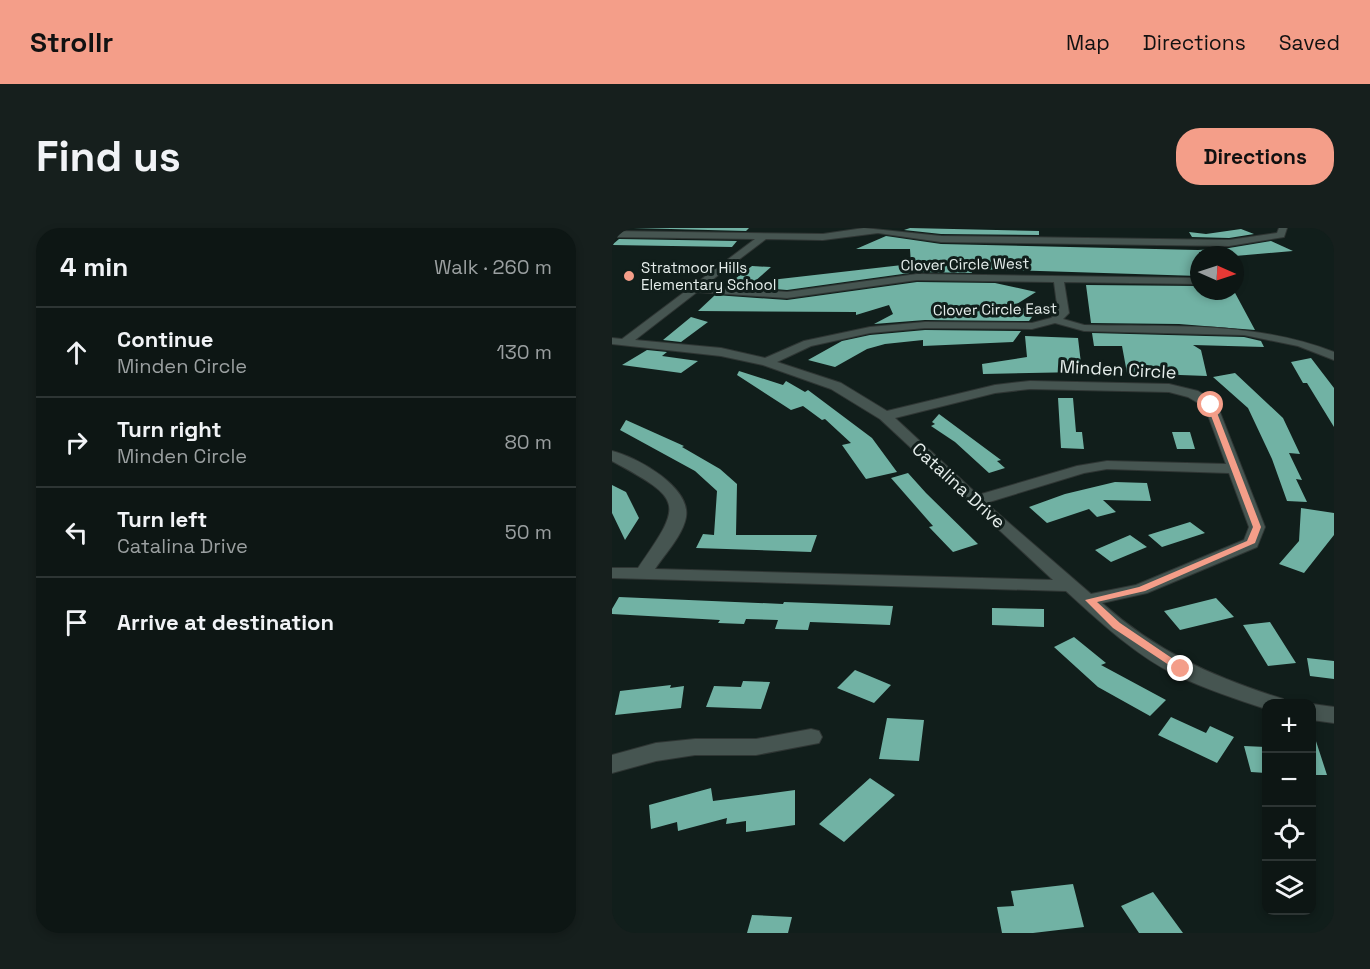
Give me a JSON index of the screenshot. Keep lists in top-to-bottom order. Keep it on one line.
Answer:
{"streets":{"street":["Clover Circle West","Clover Circle East","Minden Circle","Catalina Drive"]},"crossings":[["Clover Circle East","Catalina Drive"],["Minden Circle","Catalina Drive"]],"places":["Stratmoor Hills Elementary School"],"north":"right","page":{"header":"Strollr","nav":["Map","Directions","Saved"],"buttons":"Directions","title":"Find us","heading":["4 min","Walk · 260 m"],"list":[["Continue","Minden Circle","130 m"],["Turn right","Minden Circle","80 m"],["Turn left","Catalina Drive","50 m"],"Arrive at destination"],"map_buttons":["+","−"]}}
